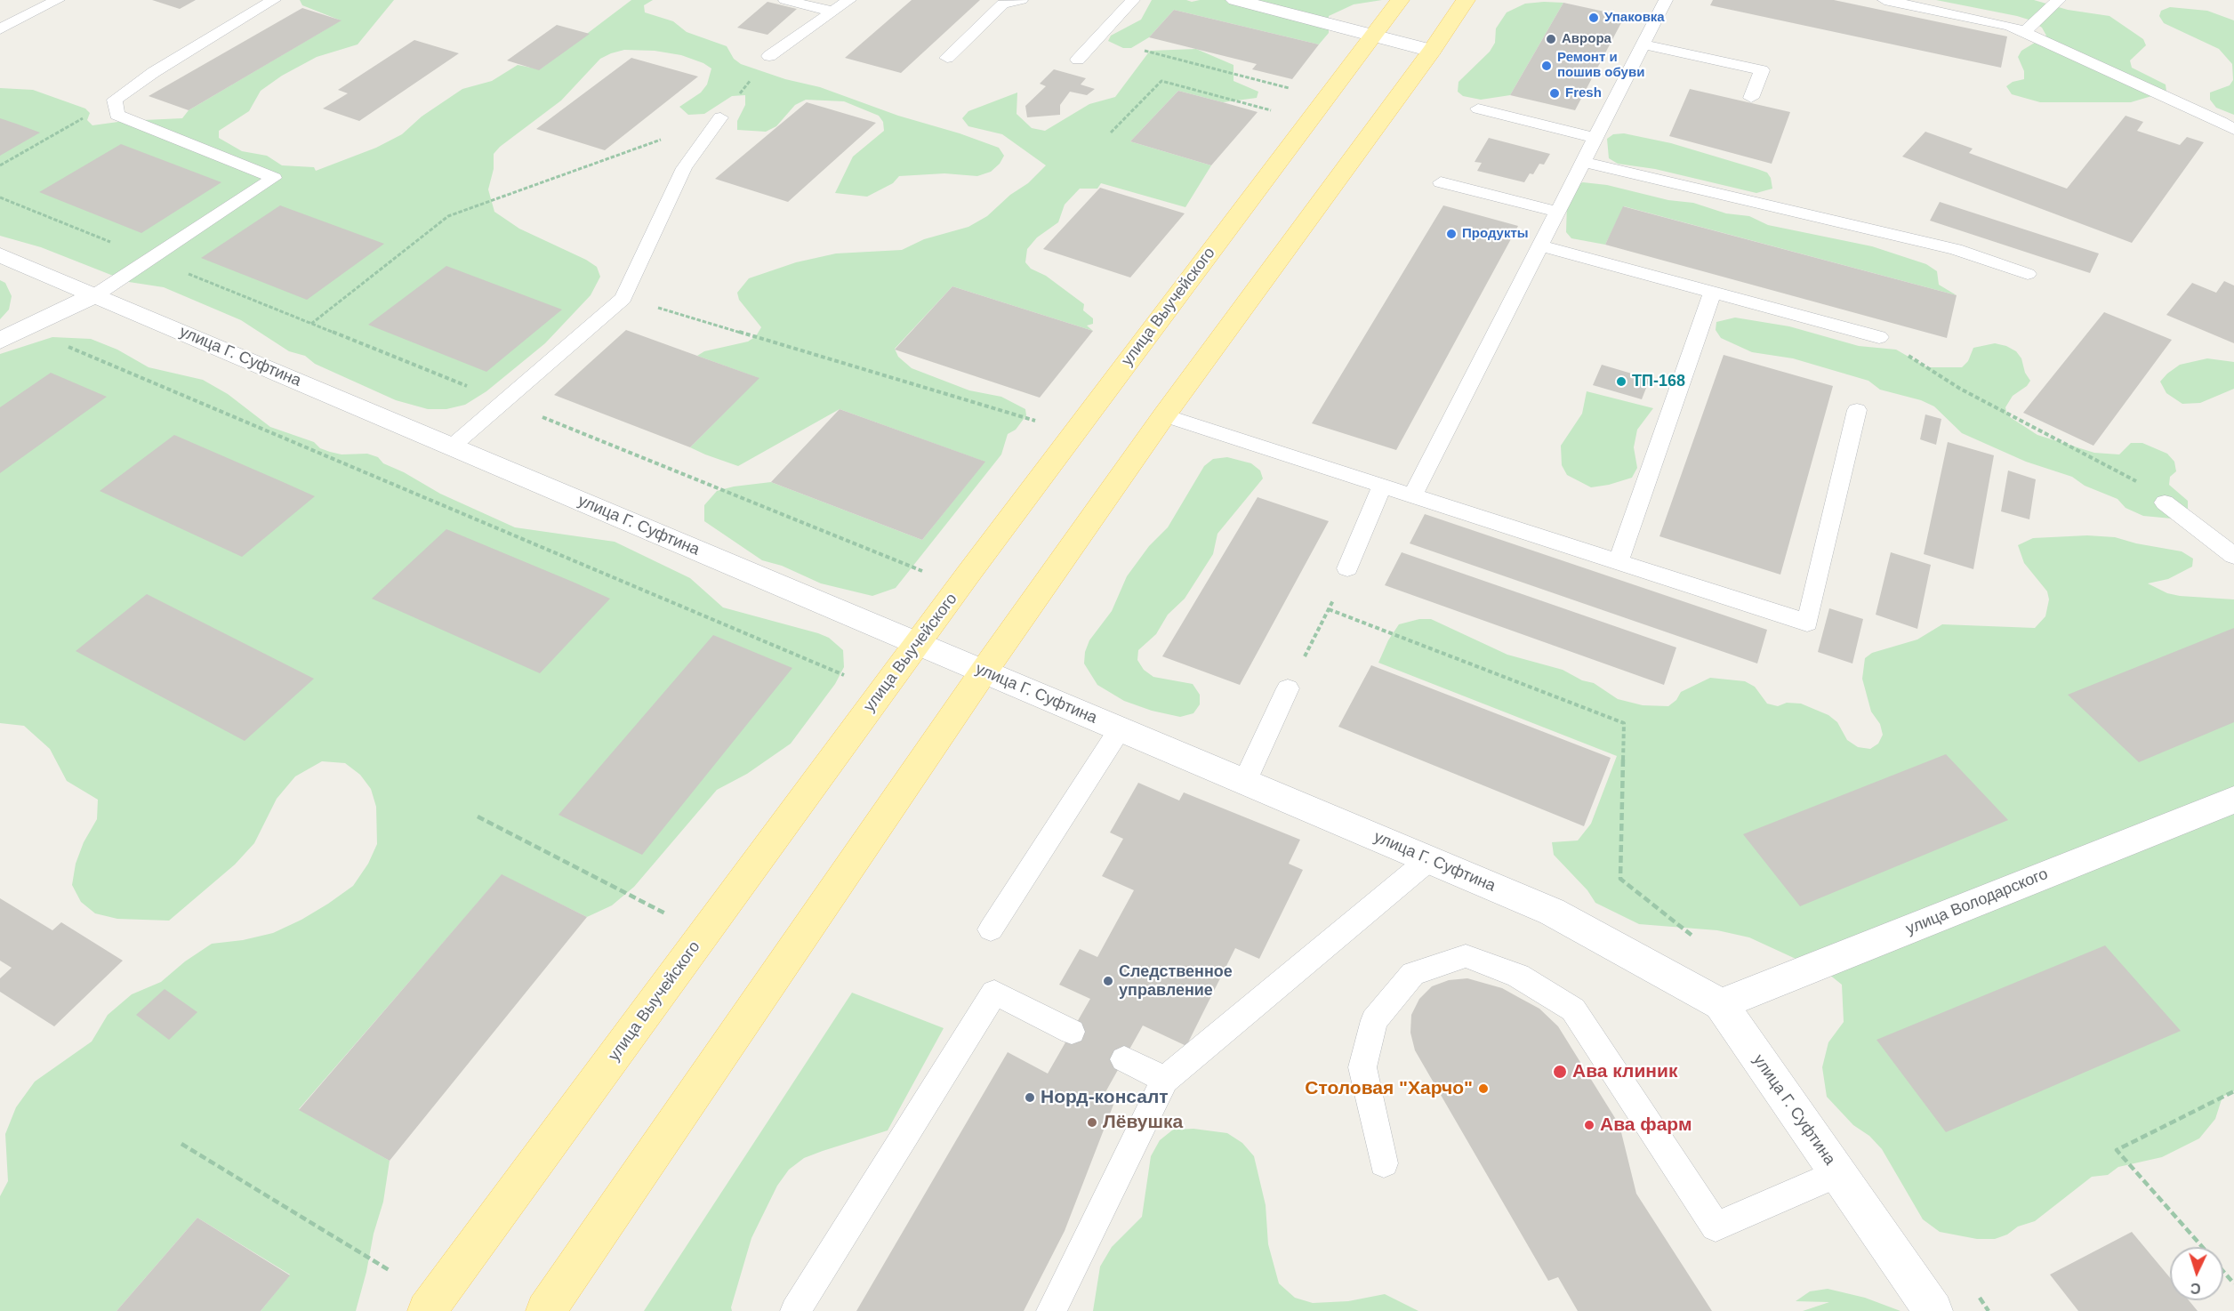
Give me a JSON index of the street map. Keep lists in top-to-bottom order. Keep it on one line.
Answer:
{"streets":{"main road":["улица Выучейского"],"street":["улица Г. Суфтина","улица Володарского"]},"crossings":[["улица Выучейского","улица Г. Суфтина"],["улица Г. Суфтина","улица Володарского"]],"places":["Упаковка","Аврора","Ремонт и пошив обуви","Fresh","Продукты","ТП-168","Следственное управление","Ава клиник","Столовая \"Харчо\"","Норд-консалт","Лёвушка","Ава фарм"],"north":"bottom"}
